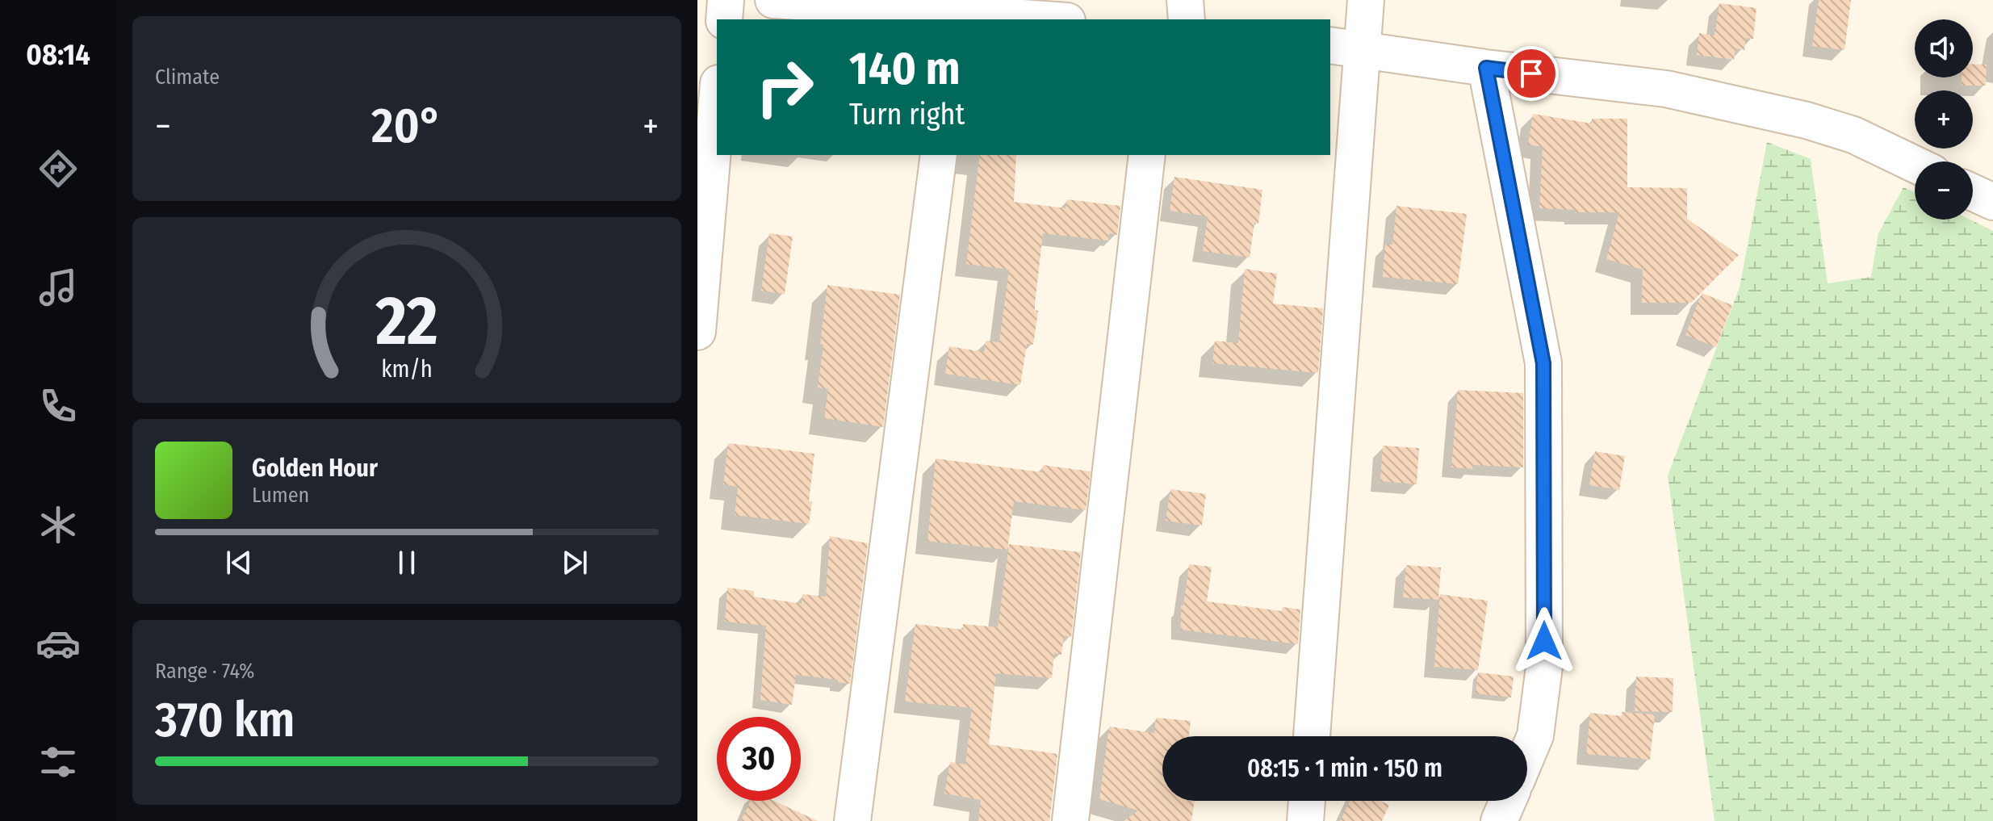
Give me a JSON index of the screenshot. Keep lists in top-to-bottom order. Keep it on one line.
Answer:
{"page":{"tabs":"08:14","tile":["Climate",["Range · 74%","370 km"]],"map_buttons":["+","−"],"turn":["140 m","Turn right"],"heat":["−","20°","+"],"song":["Golden Hour","Lumen"],"limit":"30","trip":"08:15 · 1 min · 150 m","gauge":["22","km/h"]}}
